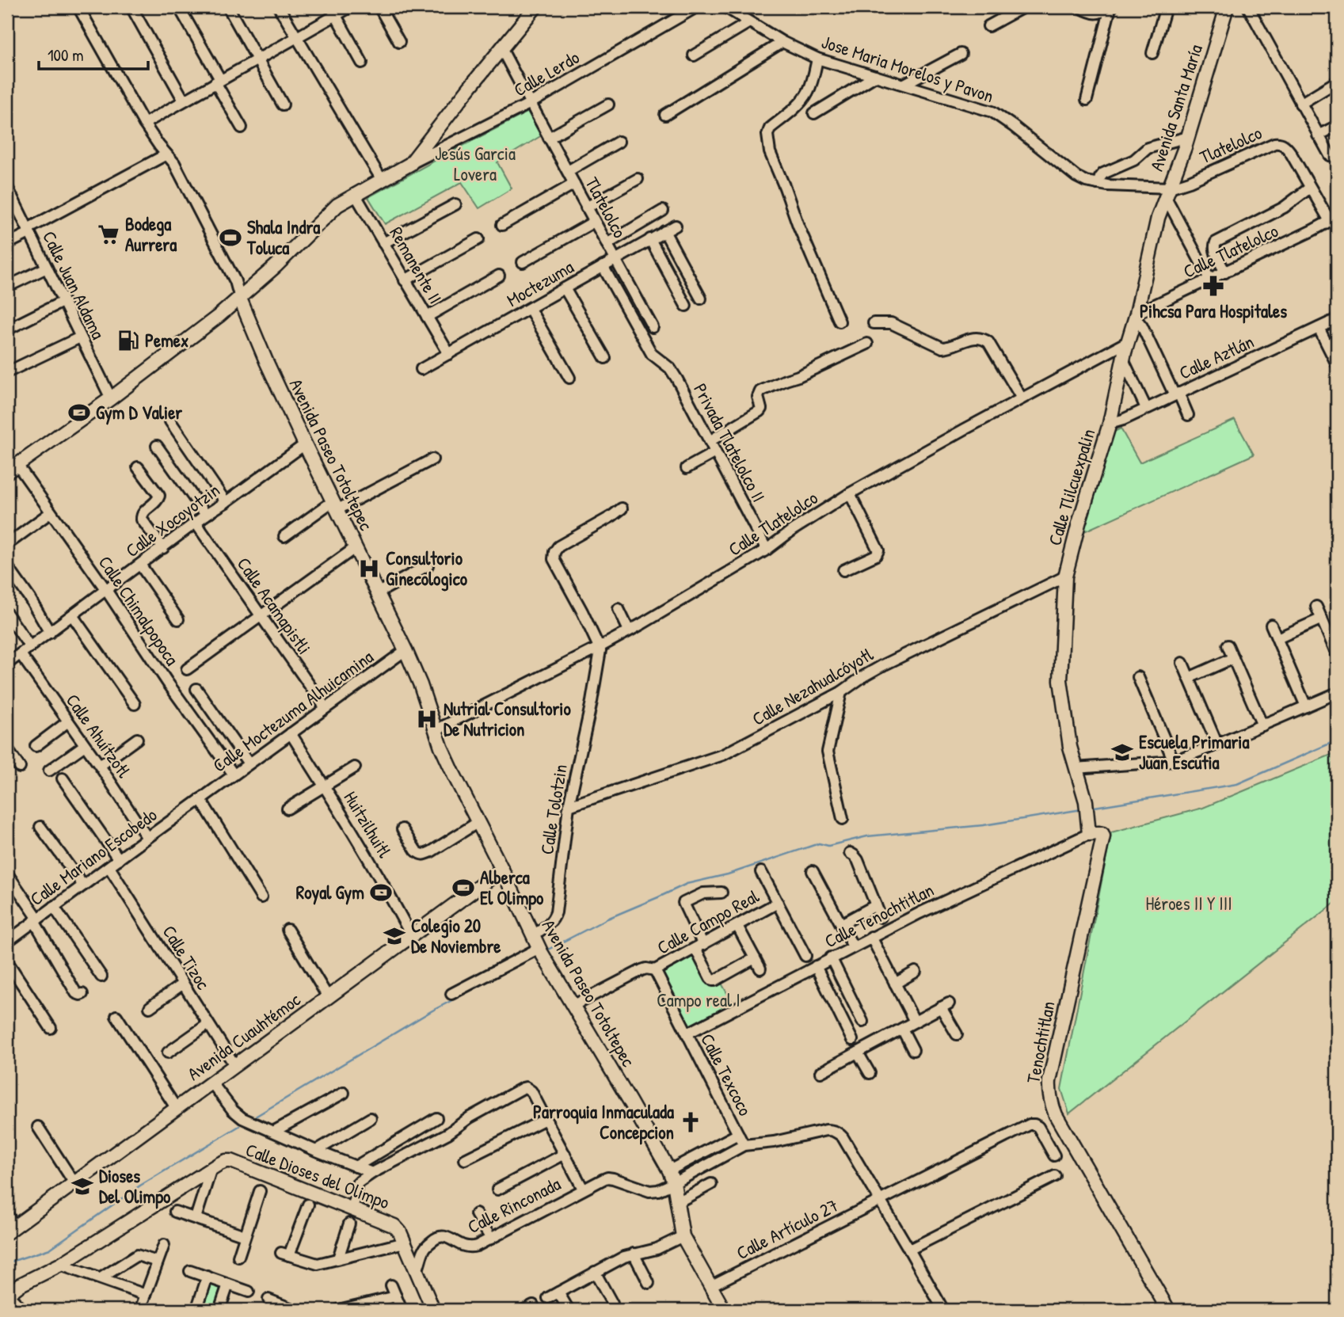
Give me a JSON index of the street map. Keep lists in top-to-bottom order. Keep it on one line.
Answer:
{"streets":{"main road":["Avenida Santa María","Avenida Paseo Totoltepec","Calle Tlilcuexpalin","Avenida Cuauhtémoc","Tenochtitlan","Calle Dioses del Olimpo"],"street":["Jose Maria Morelos y Pavon","Calle Lerdo","Tlatelolco","Calle Tlatelolco","Remanente II","Moctezuma","Calle Juan Aldama","Calle Aztlán","Privada Tlatelolco II","Calle Xocoyotzin","Calle Acamapistli","Calle Chimalpopoca","Calle Nezahualcóyotl","Calle Moctezuma Alhuicamina","Calle Ahuítzotl","Calle Tolotzin","Huitzilhuitl","Calle Mariano Escobedo","Calle Tenochtitlan","Calle Campo Real","Calle Tizoc","Calle Texcoco","Calle Rinconada","Calle Artículo 27"]},"crossings":[["Jose Maria Morelos y Pavon","Avenida Santa María"],["Jose Maria Morelos y Pavon","Tlatelolco"],["Jose Maria Morelos y Pavon","Calle Tlilcuexpalin"],["Calle Lerdo","Tlatelolco"],["Avenida Santa María","Tlatelolco"],["Avenida Santa María","Calle Tlilcuexpalin"],["Tlatelolco","Calle Tlatelolco"],["Tlatelolco","Moctezuma"],["Tlatelolco","Calle Tlilcuexpalin"],["Calle Tlatelolco","Privada Tlatelolco II"],["Calle Tlatelolco","Avenida Paseo Totoltepec"],["Calle Tlatelolco","Calle Tlilcuexpalin"],["Calle Tlatelolco","Calle Tolotzin"],["Remanente II","Moctezuma"],["Moctezuma","Privada Tlatelolco II"],["Calle Aztlán","Calle Tlilcuexpalin"],["Avenida Paseo Totoltepec","Calle Xocoyotzin"],["Avenida Paseo Totoltepec","Calle Moctezuma Alhuicamina"],["Avenida Paseo Totoltepec","Calle Tolotzin"],["Avenida Paseo Totoltepec","Calle Campo Real"],["Avenida Paseo Totoltepec","Avenida Cuauhtémoc"],["Avenida Paseo Totoltepec","Calle Rinconada"],["Avenida Paseo Totoltepec","Calle Artículo 27"],["Calle Tlilcuexpalin","Calle Nezahualcóyotl"],["Calle Tlilcuexpalin","Tenochtitlan"],["Calle Xocoyotzin","Calle Acamapistli"],["Calle Xocoyotzin","Calle Chimalpopoca"],["Calle Xocoyotzin","Calle Ahuítzotl"],["Calle Acamapistli","Calle Moctezuma Alhuicamina"],["Calle Chimalpopoca","Calle Moctezuma Alhuicamina"],["Calle Nezahualcóyotl","Calle Tolotzin"],["Calle Moctezuma Alhuicamina","Huitzilhuitl"],["Calle Moctezuma Alhuicamina","Calle Mariano Escobedo"],["Calle Ahuítzotl","Calle Mariano Escobedo"],["Huitzilhuitl","Avenida Cuauhtémoc"],["Calle Mariano Escobedo","Calle Tizoc"],["Calle Tenochtitlan","Tenochtitlan"],["Calle Tenochtitlan","Calle Texcoco"],["Calle Campo Real","Calle Texcoco"],["Calle Tizoc","Avenida Cuauhtémoc"],["Calle Texcoco","Calle Rinconada"],["Calle Dioses del Olimpo","Calle Rinconada"]],"parks":["Jesús Garcia Lovera","Héroes II Y III","Campo real I"],"places":{"supermarket":["Bodega Aurrera"],"sports":["Shala Indra Toluca","Gym D Valier","Alberca El Olimpo","Royal Gym"],"pharmacy":["Pihcsa Para Hospitales"],"fuel station":["Pemex"],"hospital":["Consultorio Ginecologico","Nutrial Consultorio De Nutricion"],"school or university":["Escuela Primaria Juan Escutia","Colegio 20 De Noviembre","Dioses Del Olimpo"],"church":["Parroquia Inmaculada Concepcion"]},"scale_bar":"100 m"}
